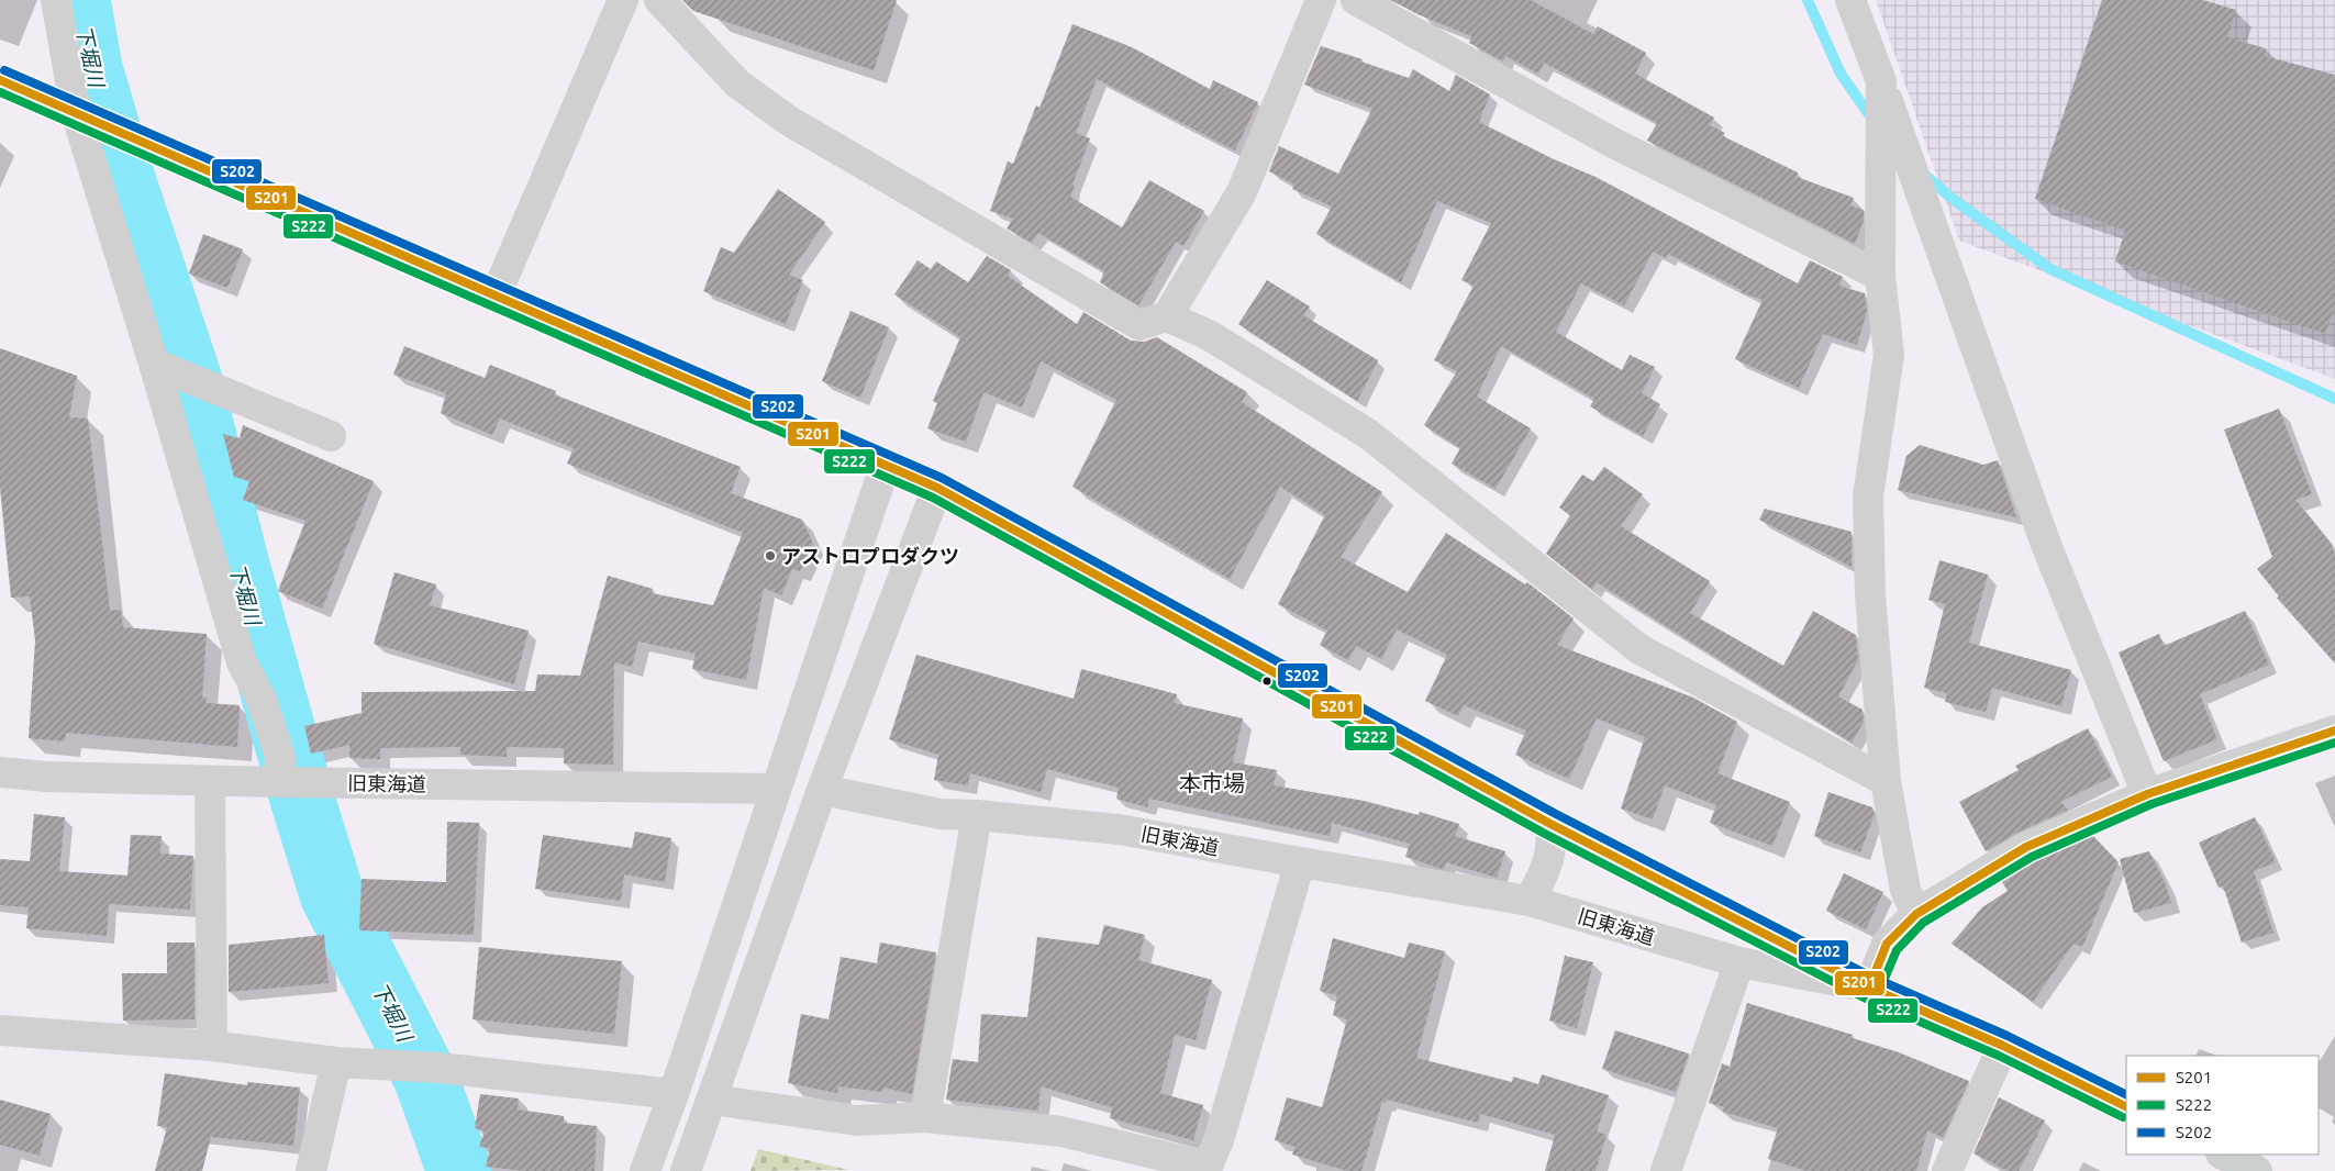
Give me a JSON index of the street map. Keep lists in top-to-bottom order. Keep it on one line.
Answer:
{"streets":{"street":["旧東海道"]},"districts":["本市場"],"water":["下堀川"],"places":["アストロプロダクツ"],"lines":["transit line S202","transit line S201","transit line S222"],"legend":["S201","S222","S202"]}
